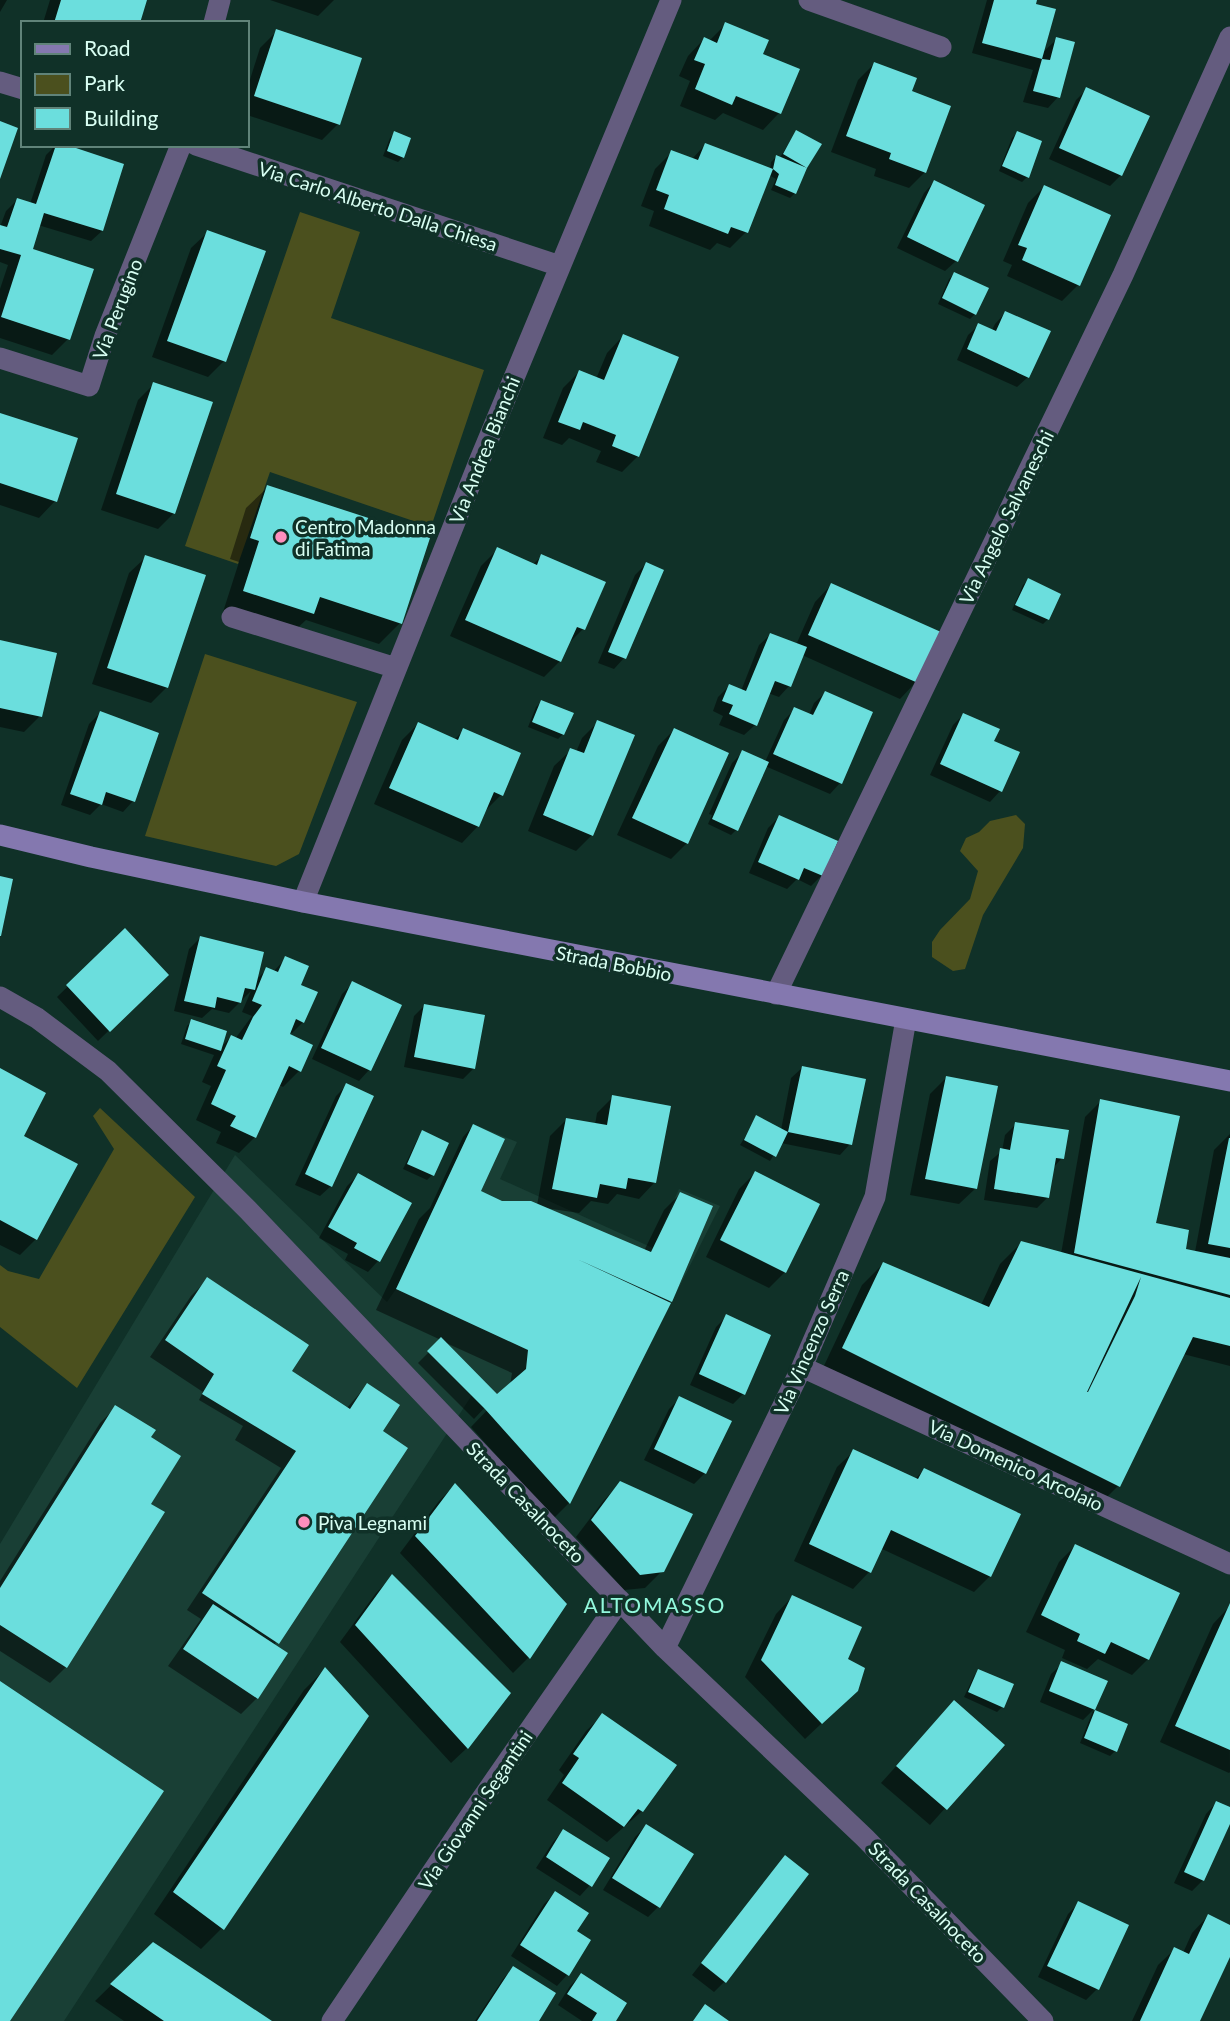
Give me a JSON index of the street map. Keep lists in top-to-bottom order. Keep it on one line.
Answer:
{"streets":{"main road":["Strada Bobbio"],"street":["Via Carlo Alberto Dalla Chiesa","Via Perugino","Via Andrea Bianchi","Via Angelo Salvaneschi","Via Vincenzo Serra","Via Domenico Arcolaio","Strada Casalnoceto","Via Giovanni Segantini"]},"crossings":[["Via Carlo Alberto Dalla Chiesa","Via Andrea Bianchi"],["Via Andrea Bianchi","Strada Bobbio"],["Via Angelo Salvaneschi","Strada Bobbio"],["Strada Bobbio","Via Vincenzo Serra"],["Via Vincenzo Serra","Via Domenico Arcolaio"],["Via Vincenzo Serra","Strada Casalnoceto"],["Strada Casalnoceto","Via Giovanni Segantini"]],"districts":["ALTOMASSO"],"places":["Centro Madonna di Fatima","Piva Legnami"],"legend":["Road","Park","Building"]}
